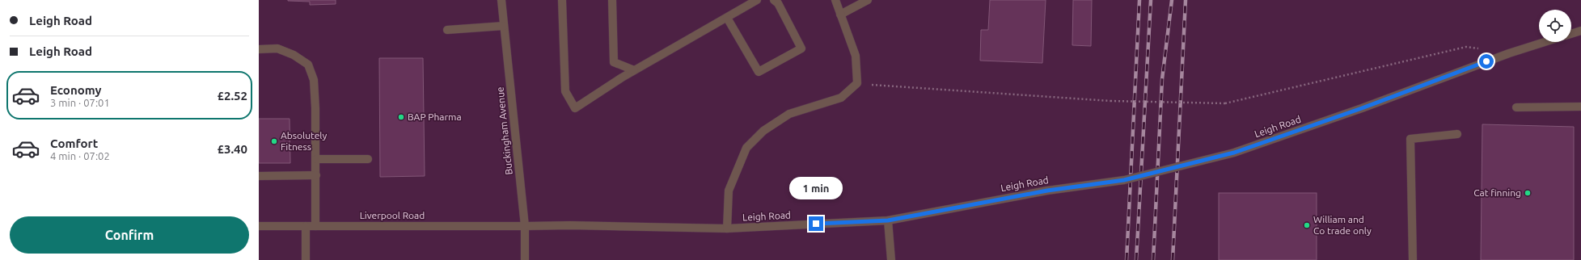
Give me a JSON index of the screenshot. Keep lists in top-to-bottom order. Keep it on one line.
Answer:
{"streets":{"street":["Leigh Road","Buckingham Avenue","Liverpool Road"]},"crossings":[["Leigh Road","Buckingham Avenue"],["Leigh Road","Liverpool Road"],["Buckingham Avenue","Liverpool Road"]],"places":["BAP Pharma","Absolutely Fitness","Cat finning","William and Co trade only"],"page":{"banner":["Leigh Road","Leigh Road"],"list":[{"name":"Economy","note":"3 min · 07:01","value":"£2.52"},{"name":"Comfort","note":"4 min · 07:02","value":"£3.40"}],"bubble":"1 min","buttons":"Confirm"}}
